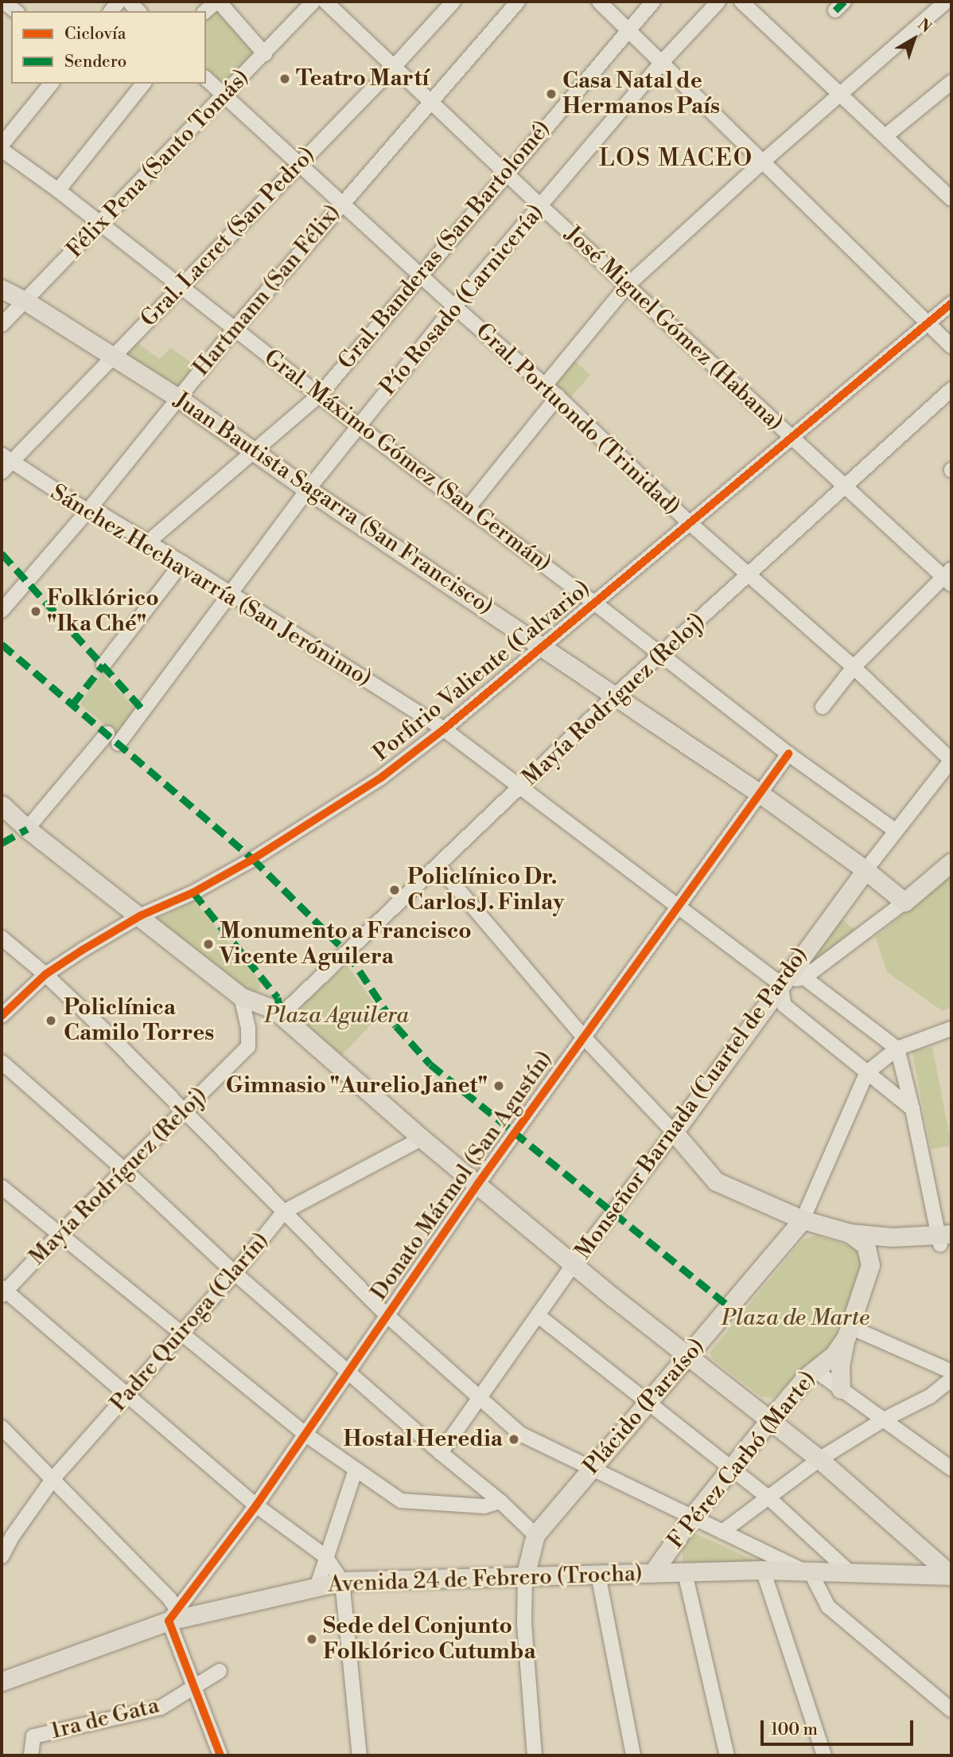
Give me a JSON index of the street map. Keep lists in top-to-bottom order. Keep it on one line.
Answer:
{"streets":{"main road":["Juan Bautista Sagarra (San Francisco)","Monseñor Barnada (Cuartel de Pardo)","Plácido (Paraíso)","F Pérez Carbó (Marte)","Avenida 24 de Febrero (Trocha)"],"street":["Félix Pena (Santo Tomás)","Gral. Lacret (San Pedro)","Gral. Banderas (San Bartolomé)","Hartmann (San Félix)","Pío Rosado (Carnicería)","José Miguel Gómez (Habana)","Gral. Portuondo (Trinidad)","Gral. Máximo Gómez (San Germán)","Sánchez Hechavarría (San Jerónimo)","Porfirio Valiente (Calvario)","Mayía Rodríguez (Reloj)","Donato Mármol (San Agustín)","Padre Quiroga (Clarín)","1ra de Gata"]},"crossings":[["Félix Pena (Santo Tomás)","Gral. Portuondo (Trinidad)"],["Félix Pena (Santo Tomás)","Gral. Máximo Gómez (San Germán)"],["Félix Pena (Santo Tomás)","Juan Bautista Sagarra (San Francisco)"],["Gral. Lacret (San Pedro)","José Miguel Gómez (Habana)"],["Gral. Lacret (San Pedro)","Gral. Portuondo (Trinidad)"],["Gral. Lacret (San Pedro)","Gral. Máximo Gómez (San Germán)"],["Gral. Lacret (San Pedro)","Juan Bautista Sagarra (San Francisco)"],["Gral. Lacret (San Pedro)","Sánchez Hechavarría (San Jerónimo)"],["Gral. Banderas (San Bartolomé)","José Miguel Gómez (Habana)"],["Gral. Banderas (San Bartolomé)","Gral. Portuondo (Trinidad)"],["Gral. Banderas (San Bartolomé)","Gral. Máximo Gómez (San Germán)"],["Gral. Banderas (San Bartolomé)","Juan Bautista Sagarra (San Francisco)"],["Gral. Banderas (San Bartolomé)","Sánchez Hechavarría (San Jerónimo)"],["Hartmann (San Félix)","José Miguel Gómez (Habana)"],["Hartmann (San Félix)","Gral. Portuondo (Trinidad)"],["Hartmann (San Félix)","Gral. Máximo Gómez (San Germán)"],["Hartmann (San Félix)","Juan Bautista Sagarra (San Francisco)"],["Hartmann (San Félix)","Sánchez Hechavarría (San Jerónimo)"],["Pío Rosado (Carnicería)","José Miguel Gómez (Habana)"],["Pío Rosado (Carnicería)","Gral. Portuondo (Trinidad)"],["Pío Rosado (Carnicería)","Gral. Máximo Gómez (San Germán)"],["Pío Rosado (Carnicería)","Juan Bautista Sagarra (San Francisco)"],["Pío Rosado (Carnicería)","Sánchez Hechavarría (San Jerónimo)"],["José Miguel Gómez (Habana)","Porfirio Valiente (Calvario)"],["José Miguel Gómez (Habana)","Mayía Rodríguez (Reloj)"],["Gral. Portuondo (Trinidad)","Porfirio Valiente (Calvario)"],["Gral. Portuondo (Trinidad)","Mayía Rodríguez (Reloj)"],["Gral. Portuondo (Trinidad)","Monseñor Barnada (Cuartel de Pardo)"],["Gral. Máximo Gómez (San Germán)","Porfirio Valiente (Calvario)"],["Gral. Máximo Gómez (San Germán)","Mayía Rodríguez (Reloj)"],["Gral. Máximo Gómez (San Germán)","Monseñor Barnada (Cuartel de Pardo)"],["Gral. Máximo Gómez (San Germán)","Donato Mármol (San Agustín)"],["Juan Bautista Sagarra (San Francisco)","Porfirio Valiente (Calvario)"],["Juan Bautista Sagarra (San Francisco)","Mayía Rodríguez (Reloj)"],["Juan Bautista Sagarra (San Francisco)","Monseñor Barnada (Cuartel de Pardo)"],["Juan Bautista Sagarra (San Francisco)","Donato Mármol (San Agustín)"],["Sánchez Hechavarría (San Jerónimo)","Porfirio Valiente (Calvario)"],["Sánchez Hechavarría (San Jerónimo)","Mayía Rodríguez (Reloj)"],["Sánchez Hechavarría (San Jerónimo)","Monseñor Barnada (Cuartel de Pardo)"],["Sánchez Hechavarría (San Jerónimo)","Donato Mármol (San Agustín)"],["Donato Mármol (San Agustín)","Avenida 24 de Febrero (Trocha)"],["Plácido (Paraíso)","Avenida 24 de Febrero (Trocha)"],["F Pérez Carbó (Marte)","Avenida 24 de Febrero (Trocha)"]],"districts":["LOS MACEO"],"parks":["Plaza Aguilera","Plaza de Marte"],"places":["Teatro Martí","Casa Natal de Hermanos País","Folklórico \"Ika Ché\"","Policlínico Dr. Carlos J. Finlay","Monumento a Francisco Vicente Aguilera","Policlínica Camilo Torres","Gimnasio \"Aurelio Janet\"","Hostal Heredia","Sede del Conjunto Folklórico Cutumba"],"legend":["Ciclovía","Sendero"],"scale_bar":"100 m","north":"top right"}
